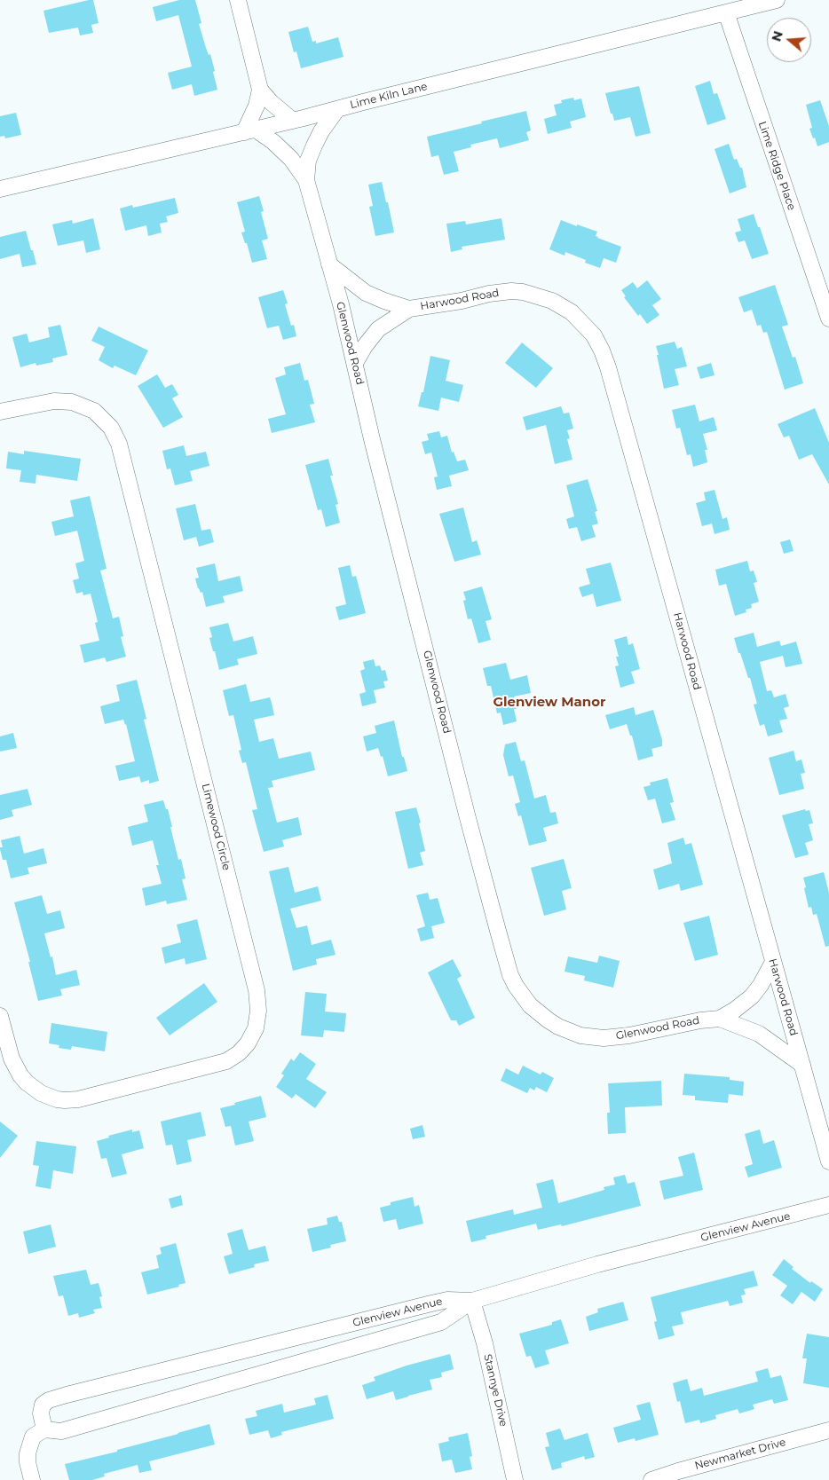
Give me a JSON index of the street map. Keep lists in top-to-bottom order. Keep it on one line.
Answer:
{"streets":{"street":["Lime Kiln Lane","Lime Ridge Place","Harwood Road","Glenwood Road","Limewood Circle","Glenview Avenue","Stannye Drive","Newmarket Drive"]},"crossings":[["Lime Kiln Lane","Lime Ridge Place"],["Lime Kiln Lane","Glenwood Road"],["Harwood Road","Glenwood Road"],["Glenview Avenue","Stannye Drive"]],"districts":["Glenview Manor"],"north":"left"}
